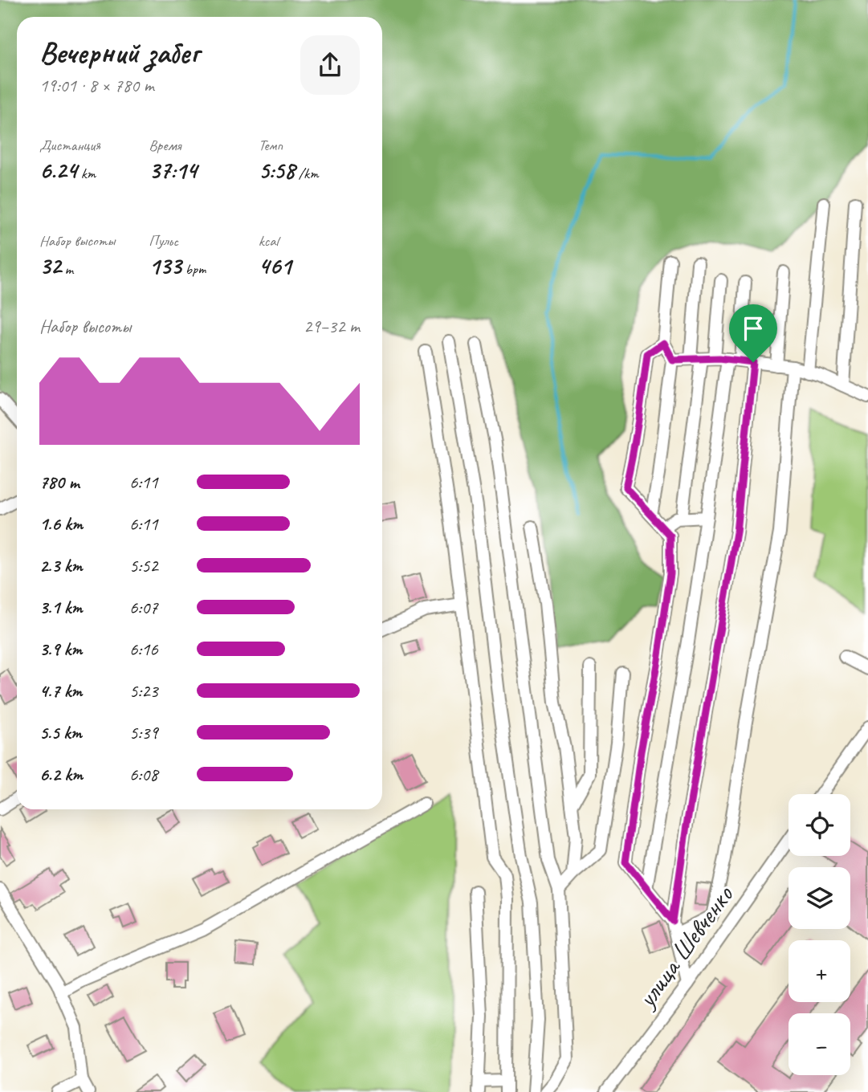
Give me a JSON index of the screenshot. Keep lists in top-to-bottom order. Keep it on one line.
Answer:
{"streets":{"street":["улица Шевченко"]},"page":{"heading":["Вечерний забег","19:01 · 8 × 780 m"],"stats":[["Дистанция","6.24 km"],["Время","37:14"],["Темп","5:58 /km"],["Набор высоты","32 m"],["Пульс","133 bpm"],["kcal","461"]],"chart":["Набор высоты","29–32 m"],"list":[{"name":"780 m","note":"6:11"},{"name":"1.6 km","note":"6:11"},{"name":"2.3 km","note":"5:52"},{"name":"3.1 km","note":"6:07"},{"name":"3.9 km","note":"6:16"},{"name":"4.7 km","note":"5:23"},{"name":"5.5 km","note":"5:39"},{"name":"6.2 km","note":"6:08"}],"map_buttons":["+","−"]}}
